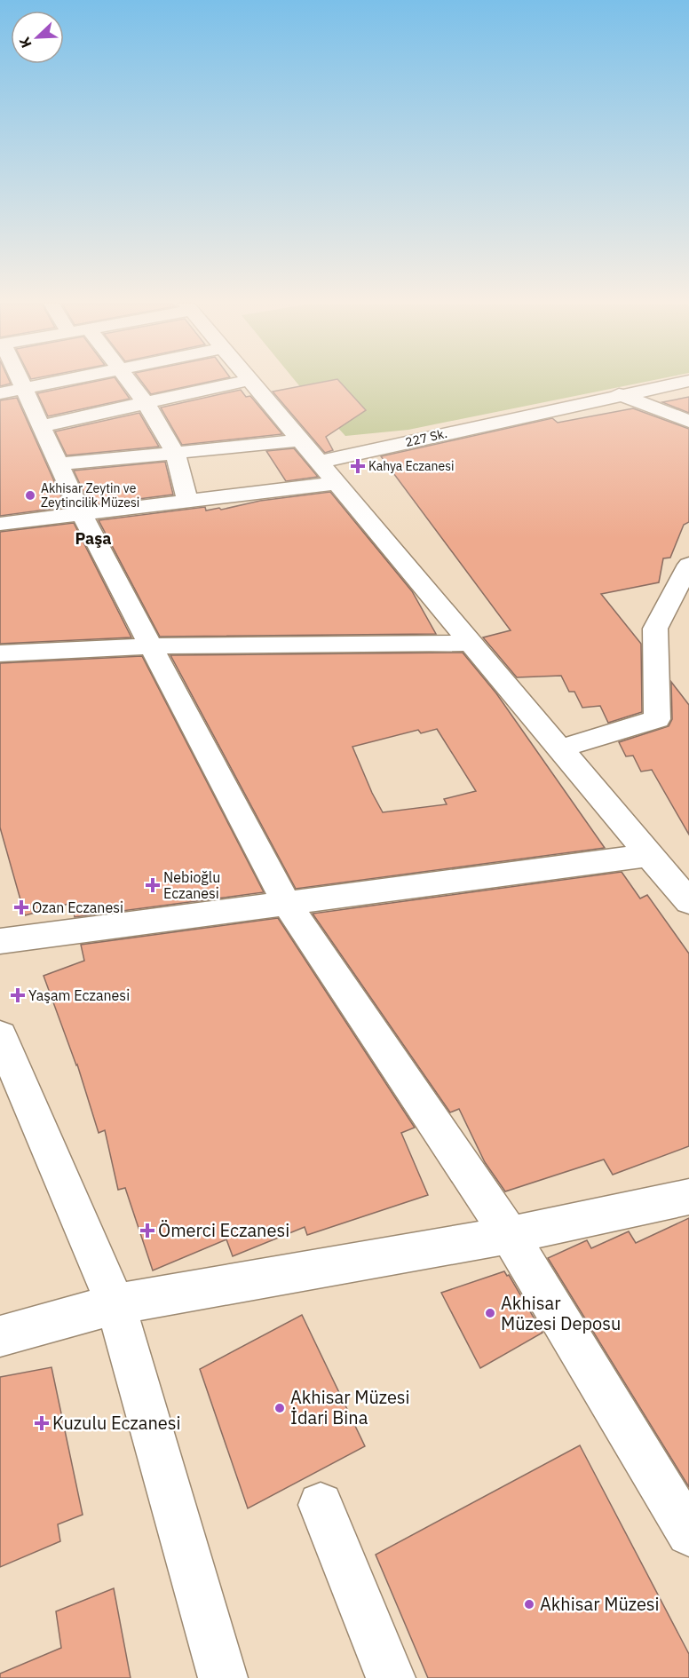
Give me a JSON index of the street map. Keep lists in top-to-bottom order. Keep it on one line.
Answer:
{"streets":{"street":["227 Sk."]},"districts":["Paşa"],"places":{"health":["Kahya Eczanesi","Nebioğlu Eczanesi","Ozan Eczanesi","Yaşam Eczanesi","Ömerci Eczanesi","Kuzulu Eczanesi"],"other":["Akhisar Zeytin ve Zeytincilik Müzesi","Akhisar Müzesi Deposu","Akhisar Müzesi İdari Bina","Akhisar Müzesi"]},"north":"bottom left"}
